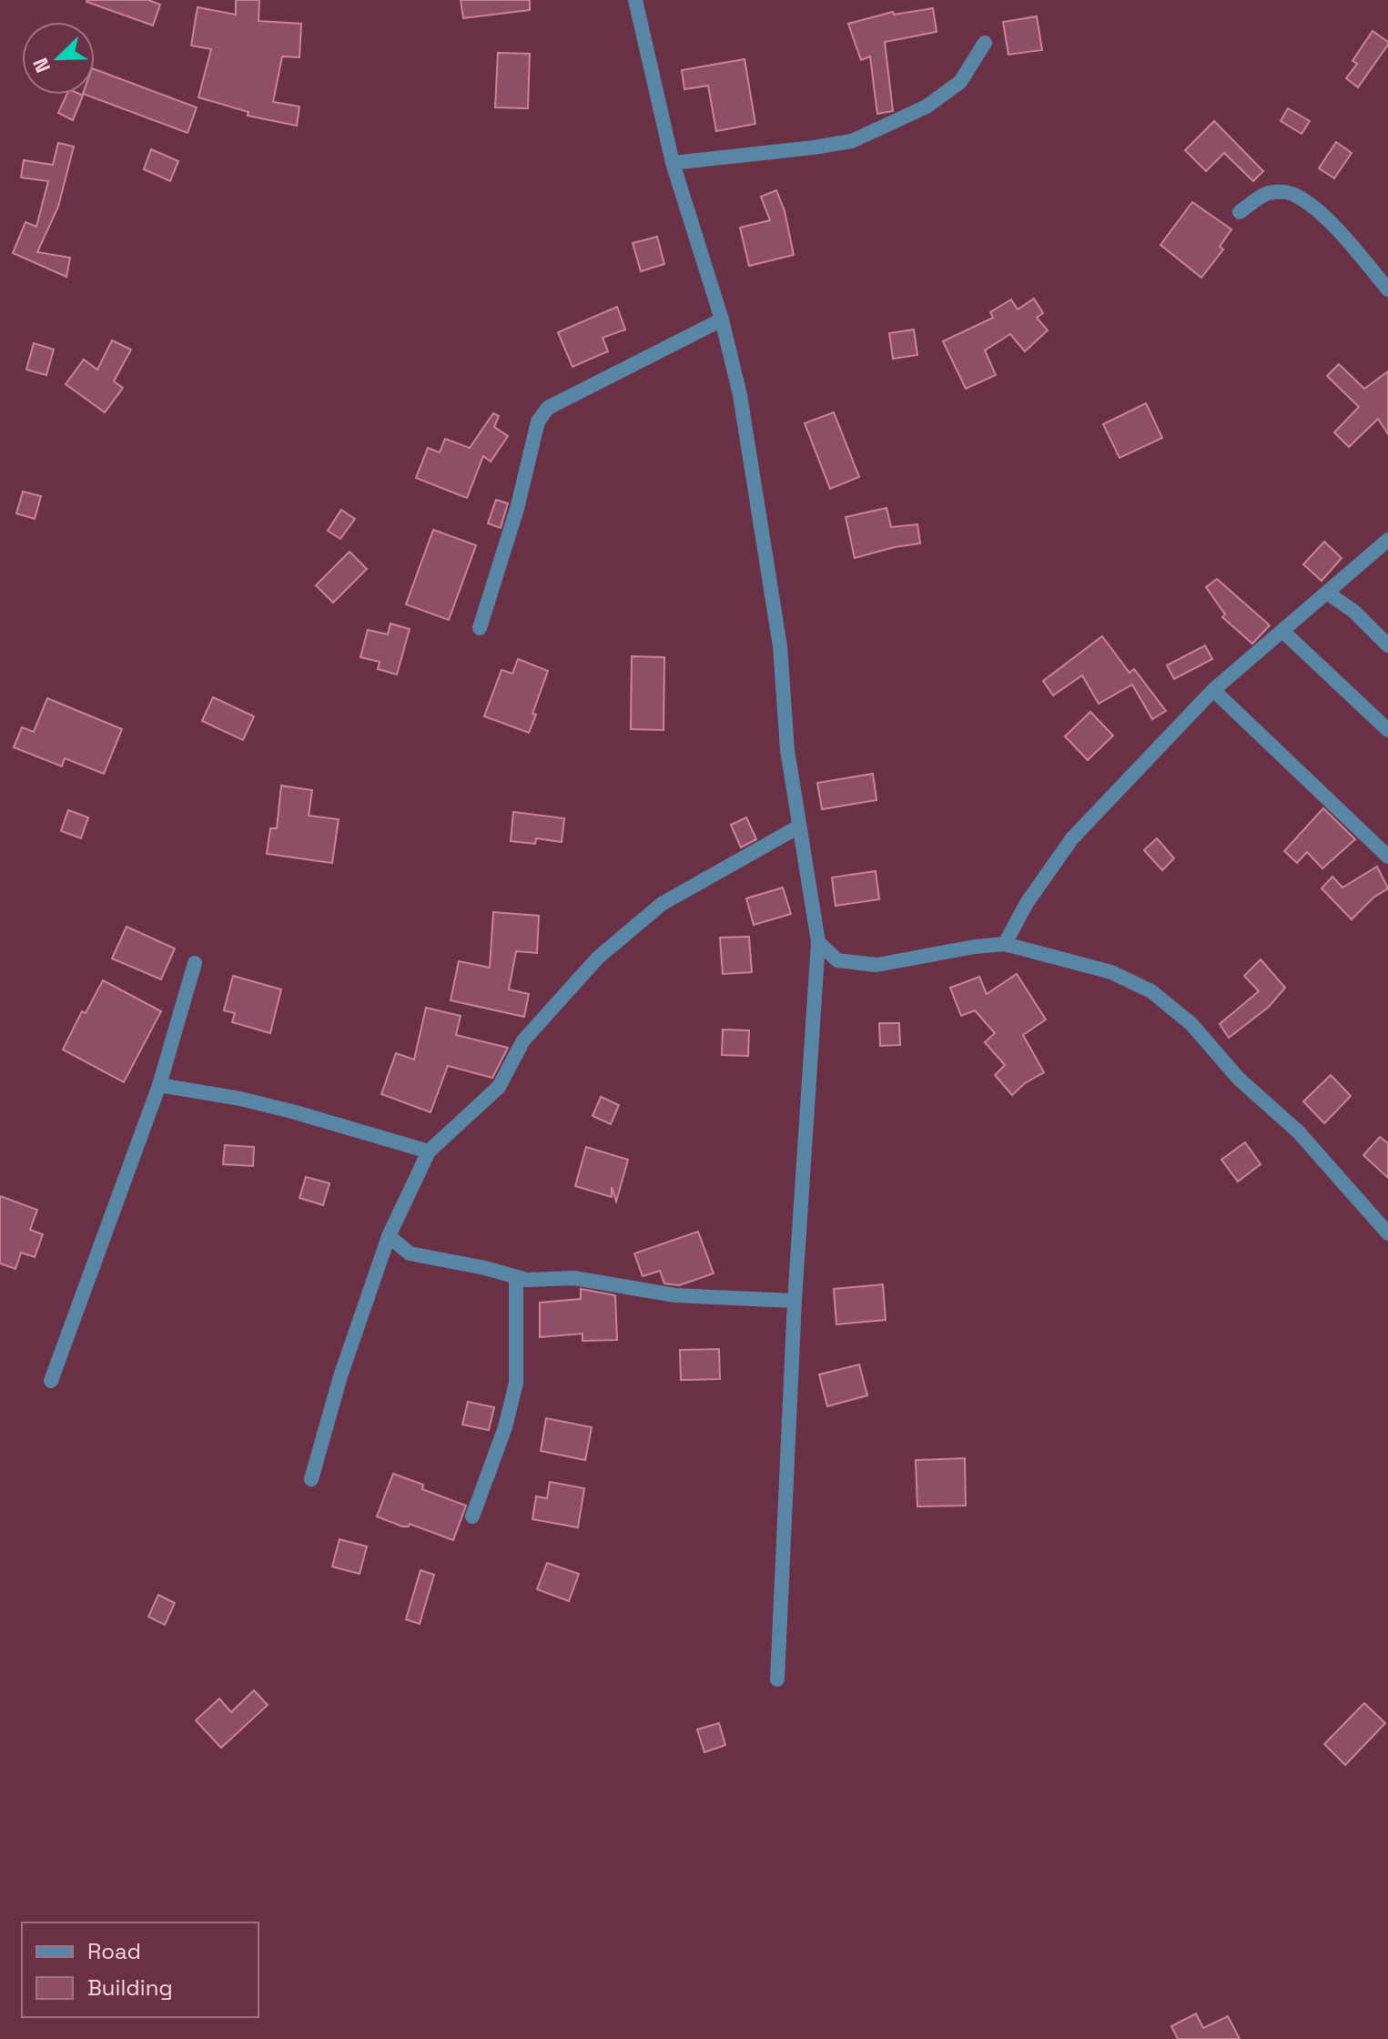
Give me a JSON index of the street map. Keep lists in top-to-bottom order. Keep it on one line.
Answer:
{"legend":["Road","Building"],"north":"bottom left"}
